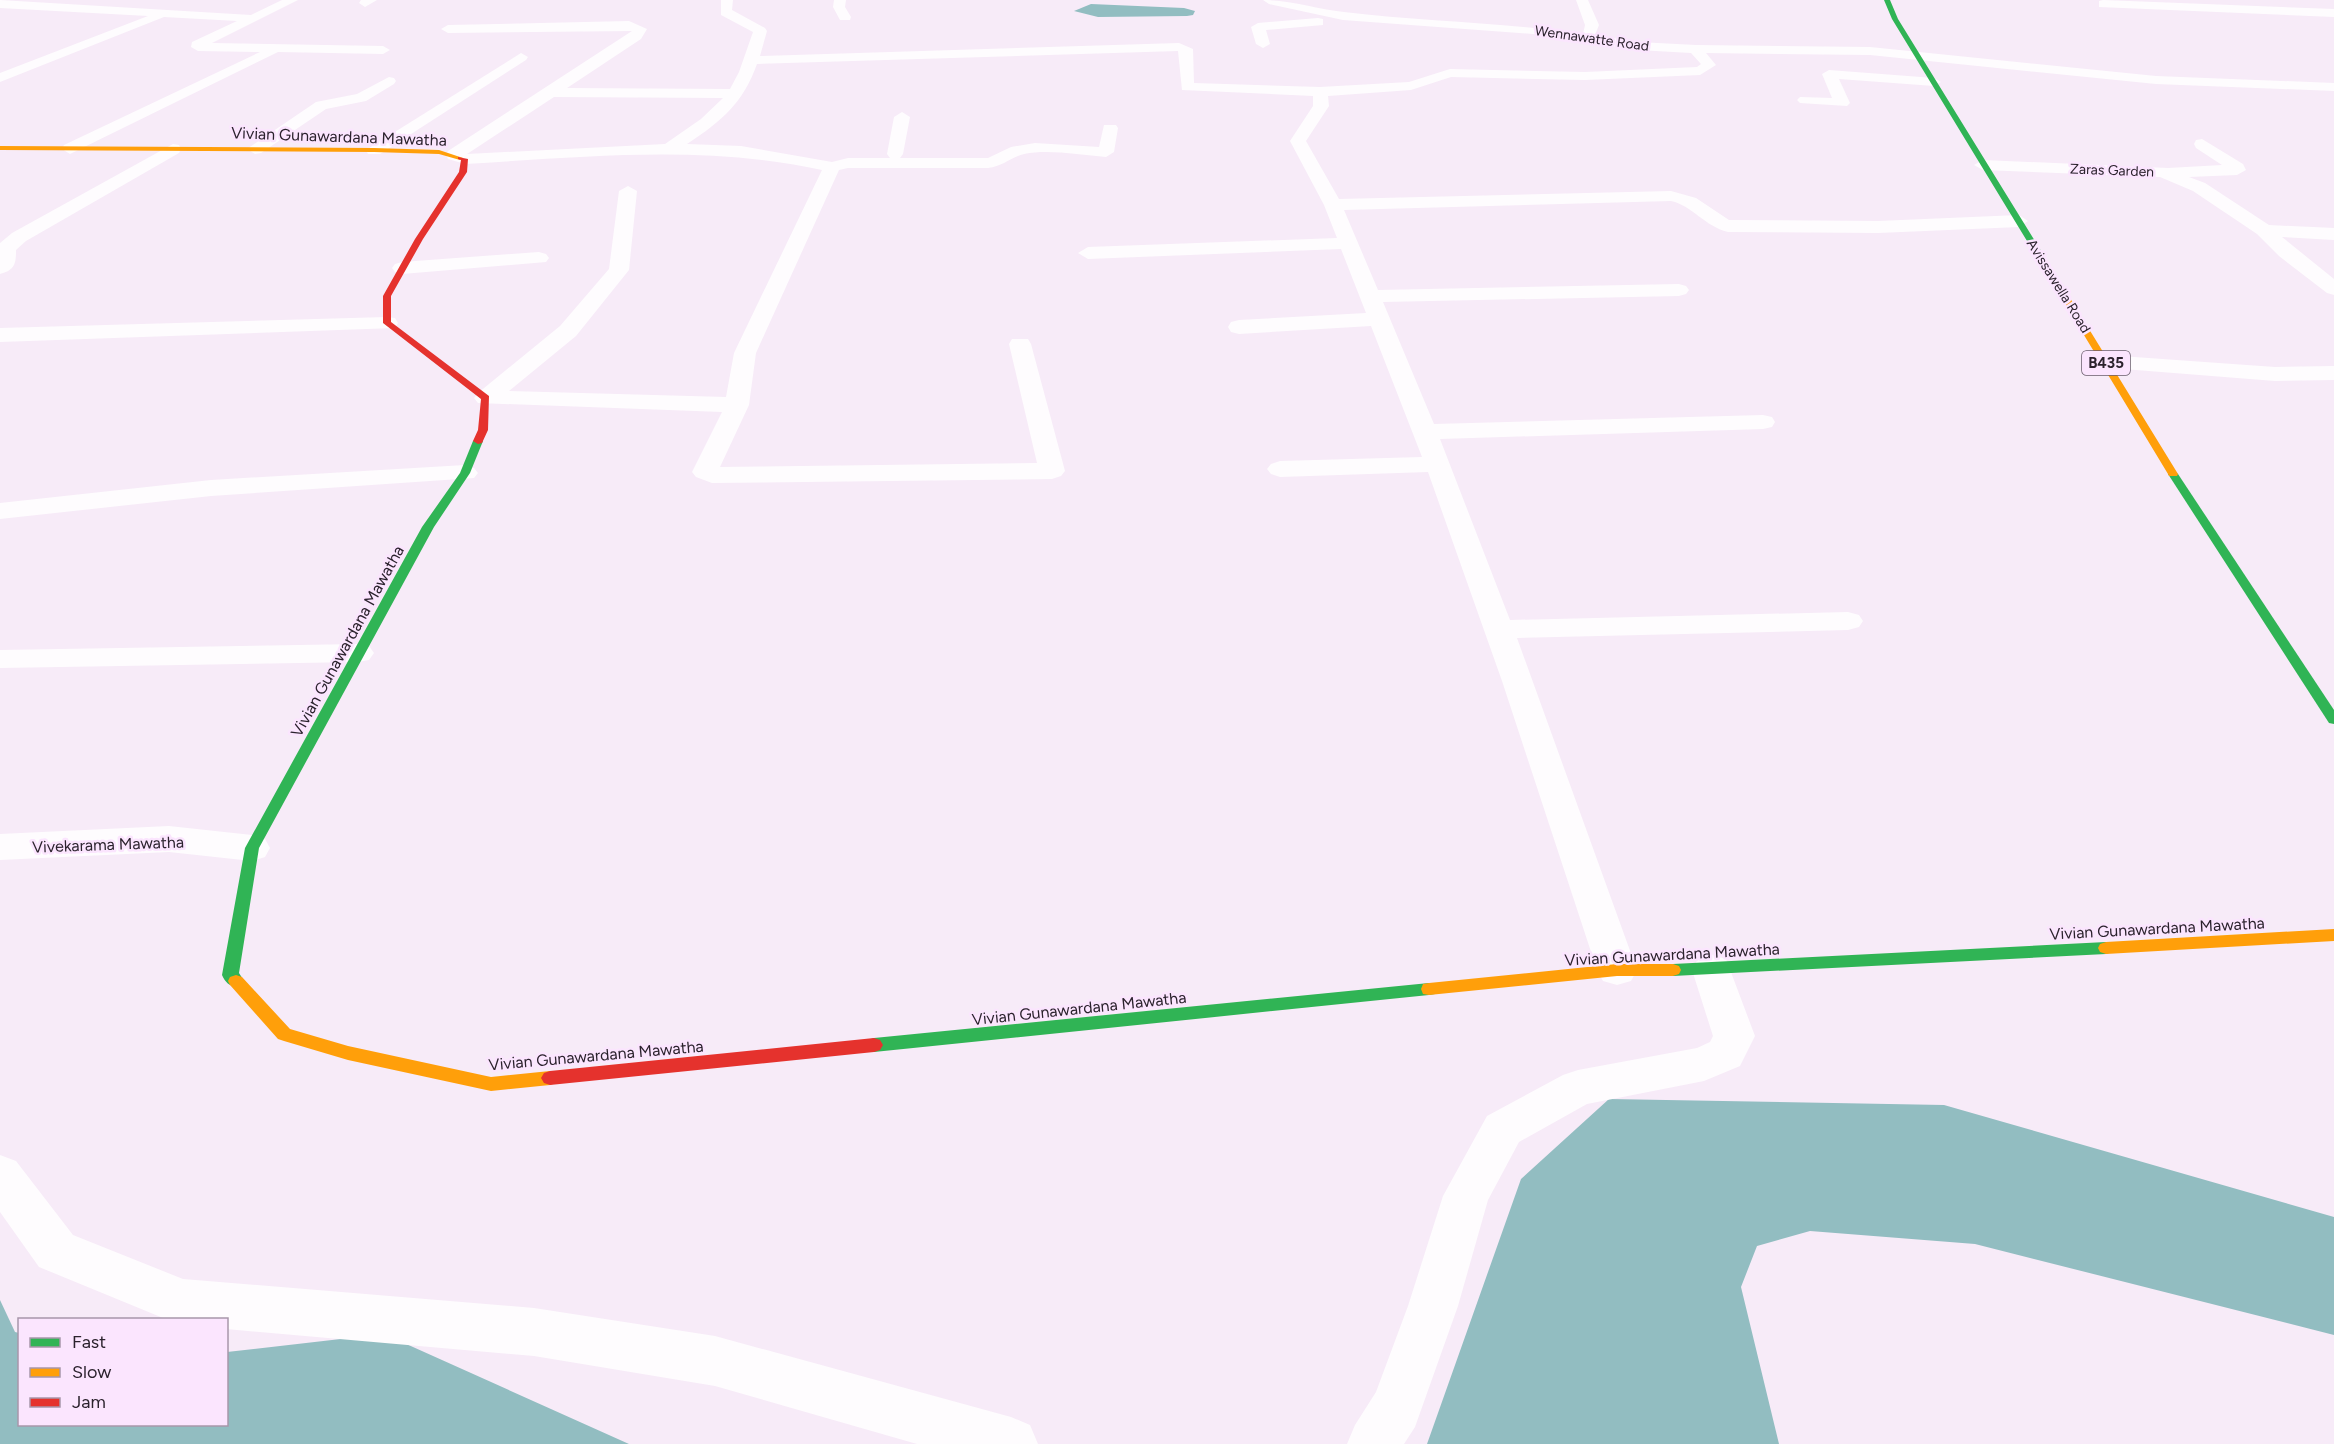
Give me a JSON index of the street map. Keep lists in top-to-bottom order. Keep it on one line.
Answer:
{"streets":{"street":["Wennawatte Road","Vivian Gunawardana Mawatha","Zaras Garden","Avissawella Road","B435","Vivekarama Mawatha"]},"crossings":[["Wennawatte Road","Avissawella Road"],["Vivian Gunawardana Mawatha","Vivekarama Mawatha"],["Zaras Garden","Avissawella Road"]],"legend":["Fast","Slow","Jam"]}
